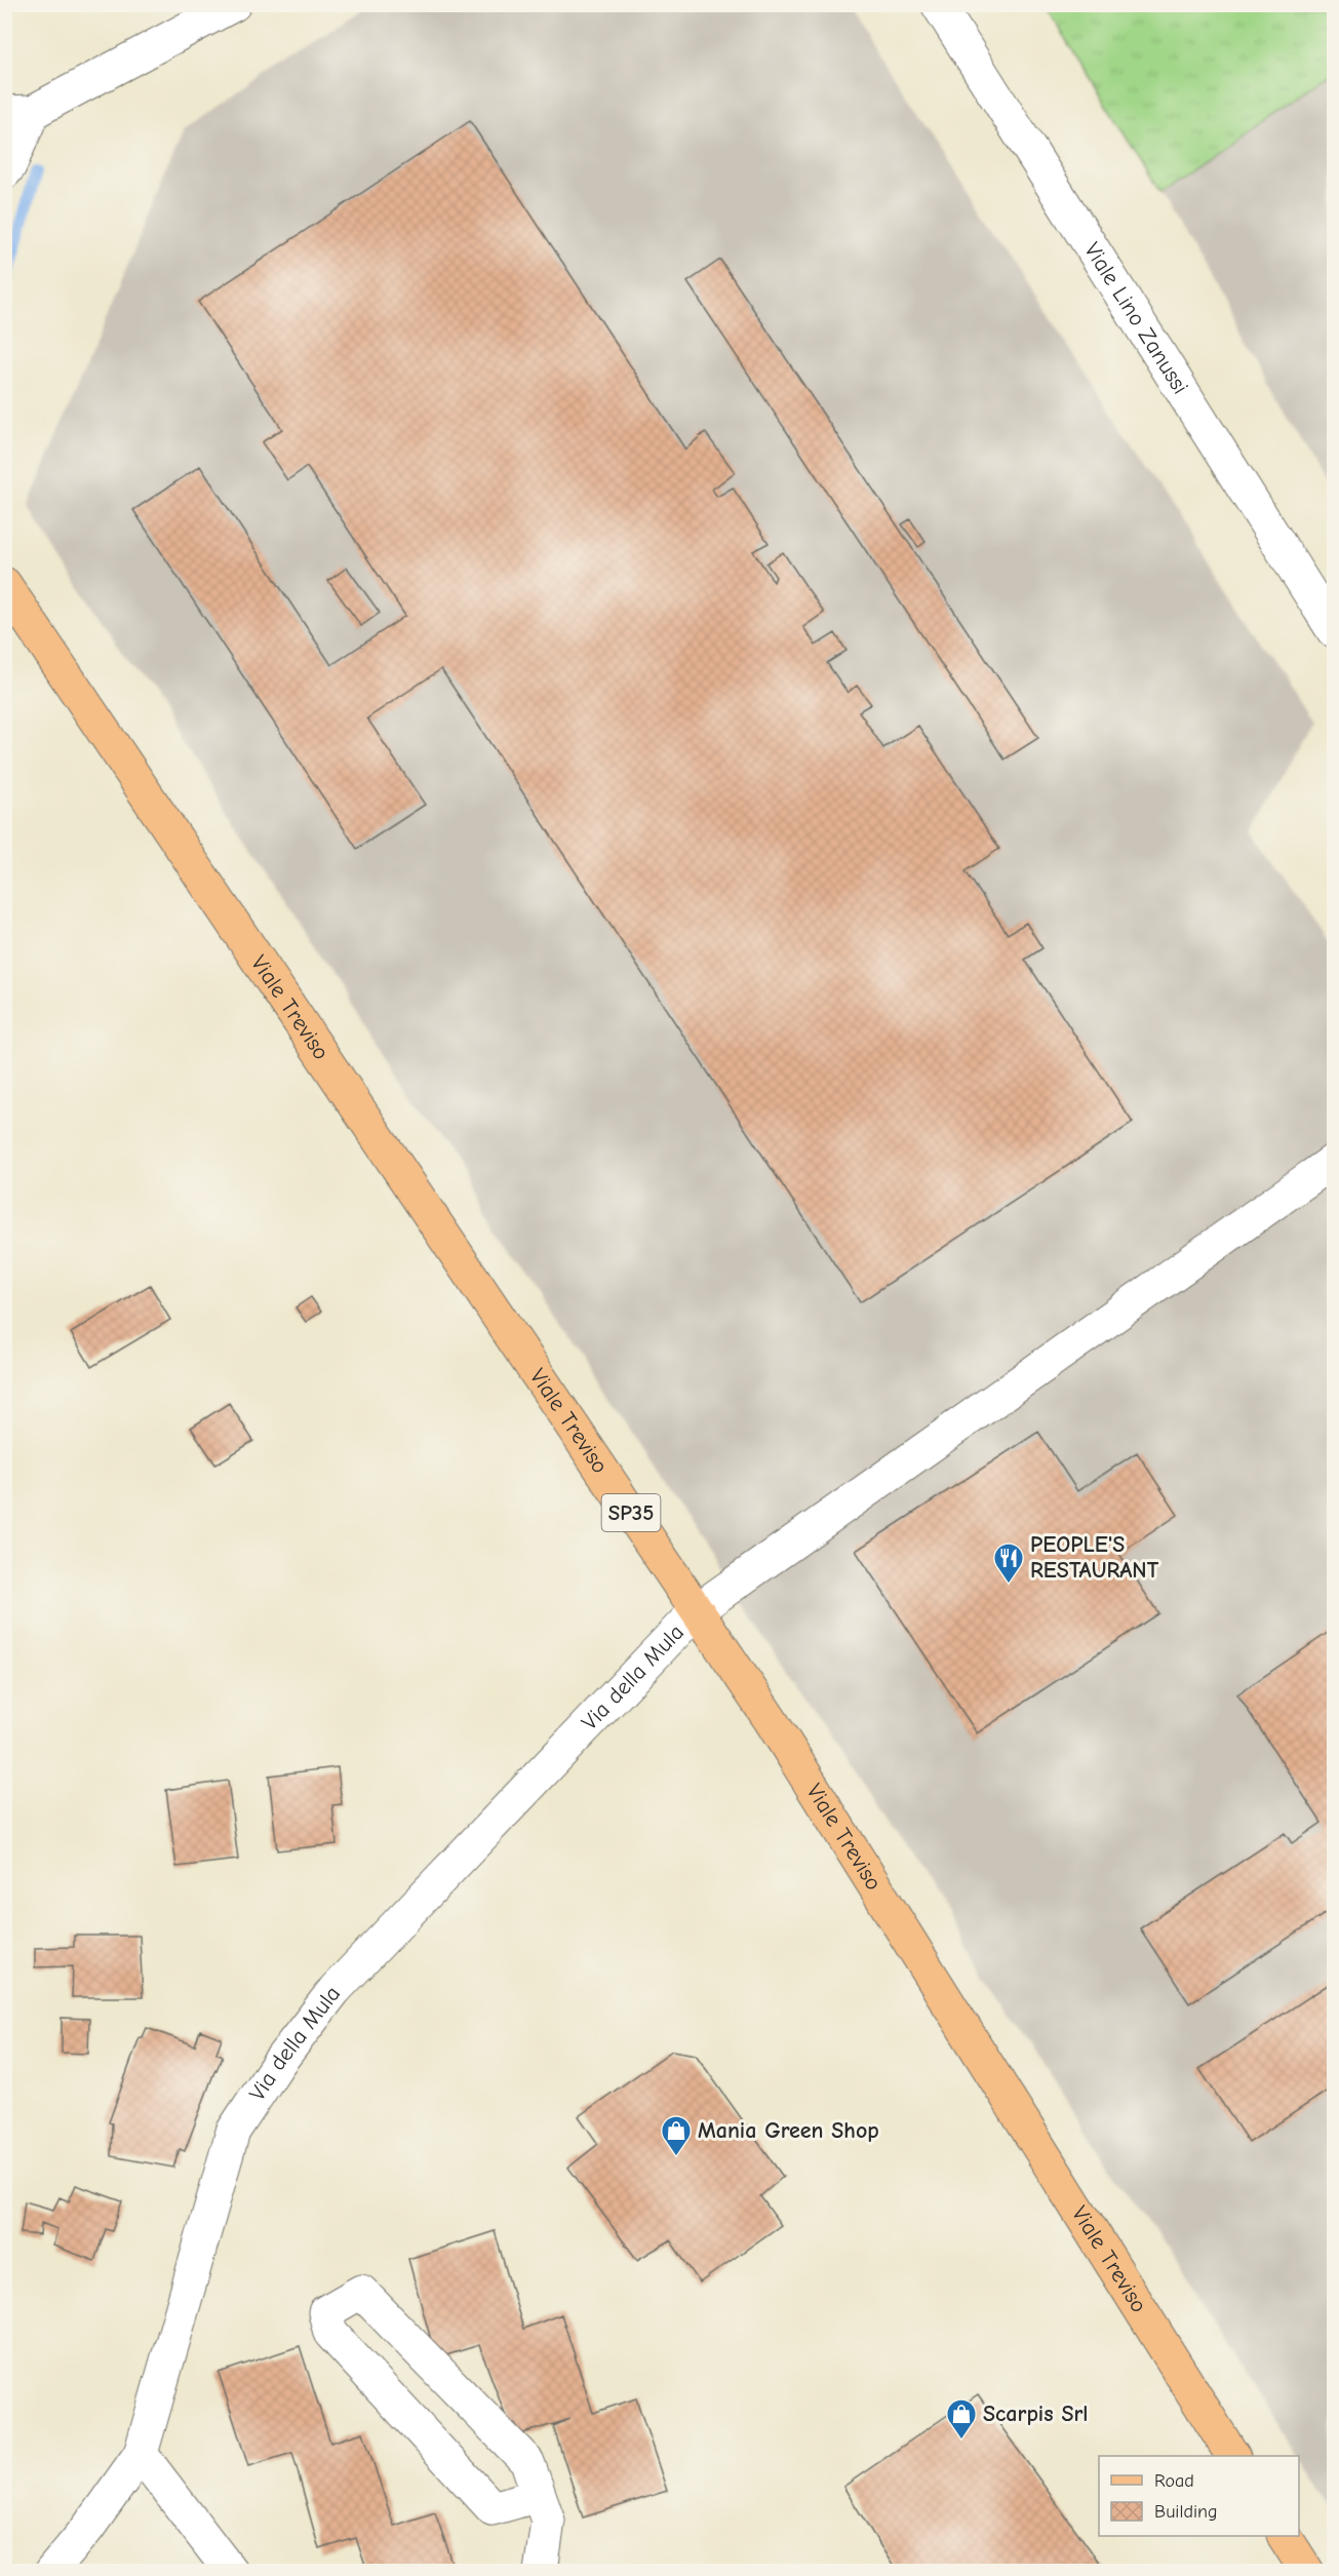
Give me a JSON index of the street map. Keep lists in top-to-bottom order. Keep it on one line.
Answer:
{"streets":{"main road":["Viale Treviso","SP35"],"street":["Viale Lino Zanussi","Via della Mula"]},"crossings":[["Viale Treviso","Via della Mula"]],"places":{"restaurant":["PEOPLE'S RESTAURANT"],"shop":["Mania Green Shop","Scarpis Srl"]},"legend":["Road","Building"]}
